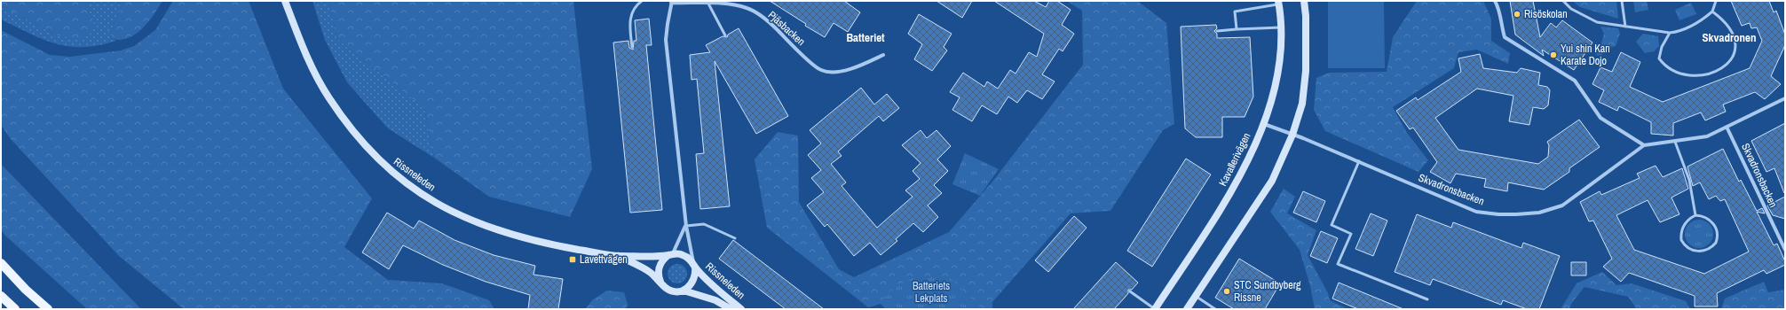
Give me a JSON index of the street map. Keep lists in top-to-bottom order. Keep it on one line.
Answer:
{"streets":{"street":["Pjäsbacken","Kavallerivägen","Rissneleden","Skvadronsbacken"]},"crossings":[["Kavallerivägen","Skvadronsbacken"]],"districts":["Batteriet","Skvadronen"],"parks":["Batteriets Lekplats"],"places":{"other":["Risöskolan","Yui shin Kan Karate Dojo","STC Sundbyberg Rissne"],"transit":["Lavettvägen"]}}
